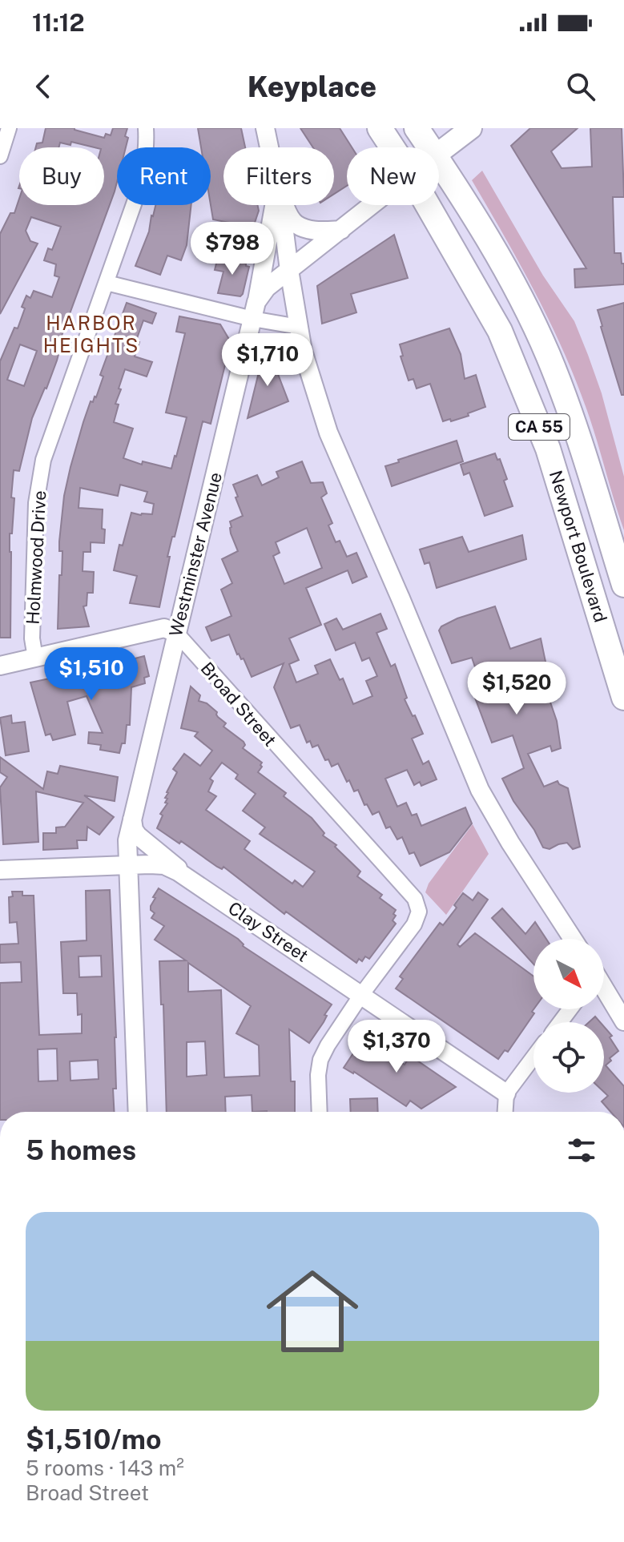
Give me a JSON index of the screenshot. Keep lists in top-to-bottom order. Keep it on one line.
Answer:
{"streets":{"highway":["CA 55","Newport Boulevard"],"street":["Westminster Avenue","Holmwood Drive","Broad Street","Clay Street"]},"crossings":[["Westminster Avenue","Broad Street"],["Westminster Avenue","Clay Street"],["Broad Street","Clay Street"]],"districts":["HARBOR HEIGHTS"],"north":"bottom right","page":{"status":"11:12","header":"Keyplace","chip":["Buy","Rent","Filters","New"],"price":["$798","$1,710","$1,510","$1,520","$1,370"],"heading":"5 homes","list":[{"name":"$1,510/mo","note":"5 rooms · 143 m² · Broad Street"}]}}
